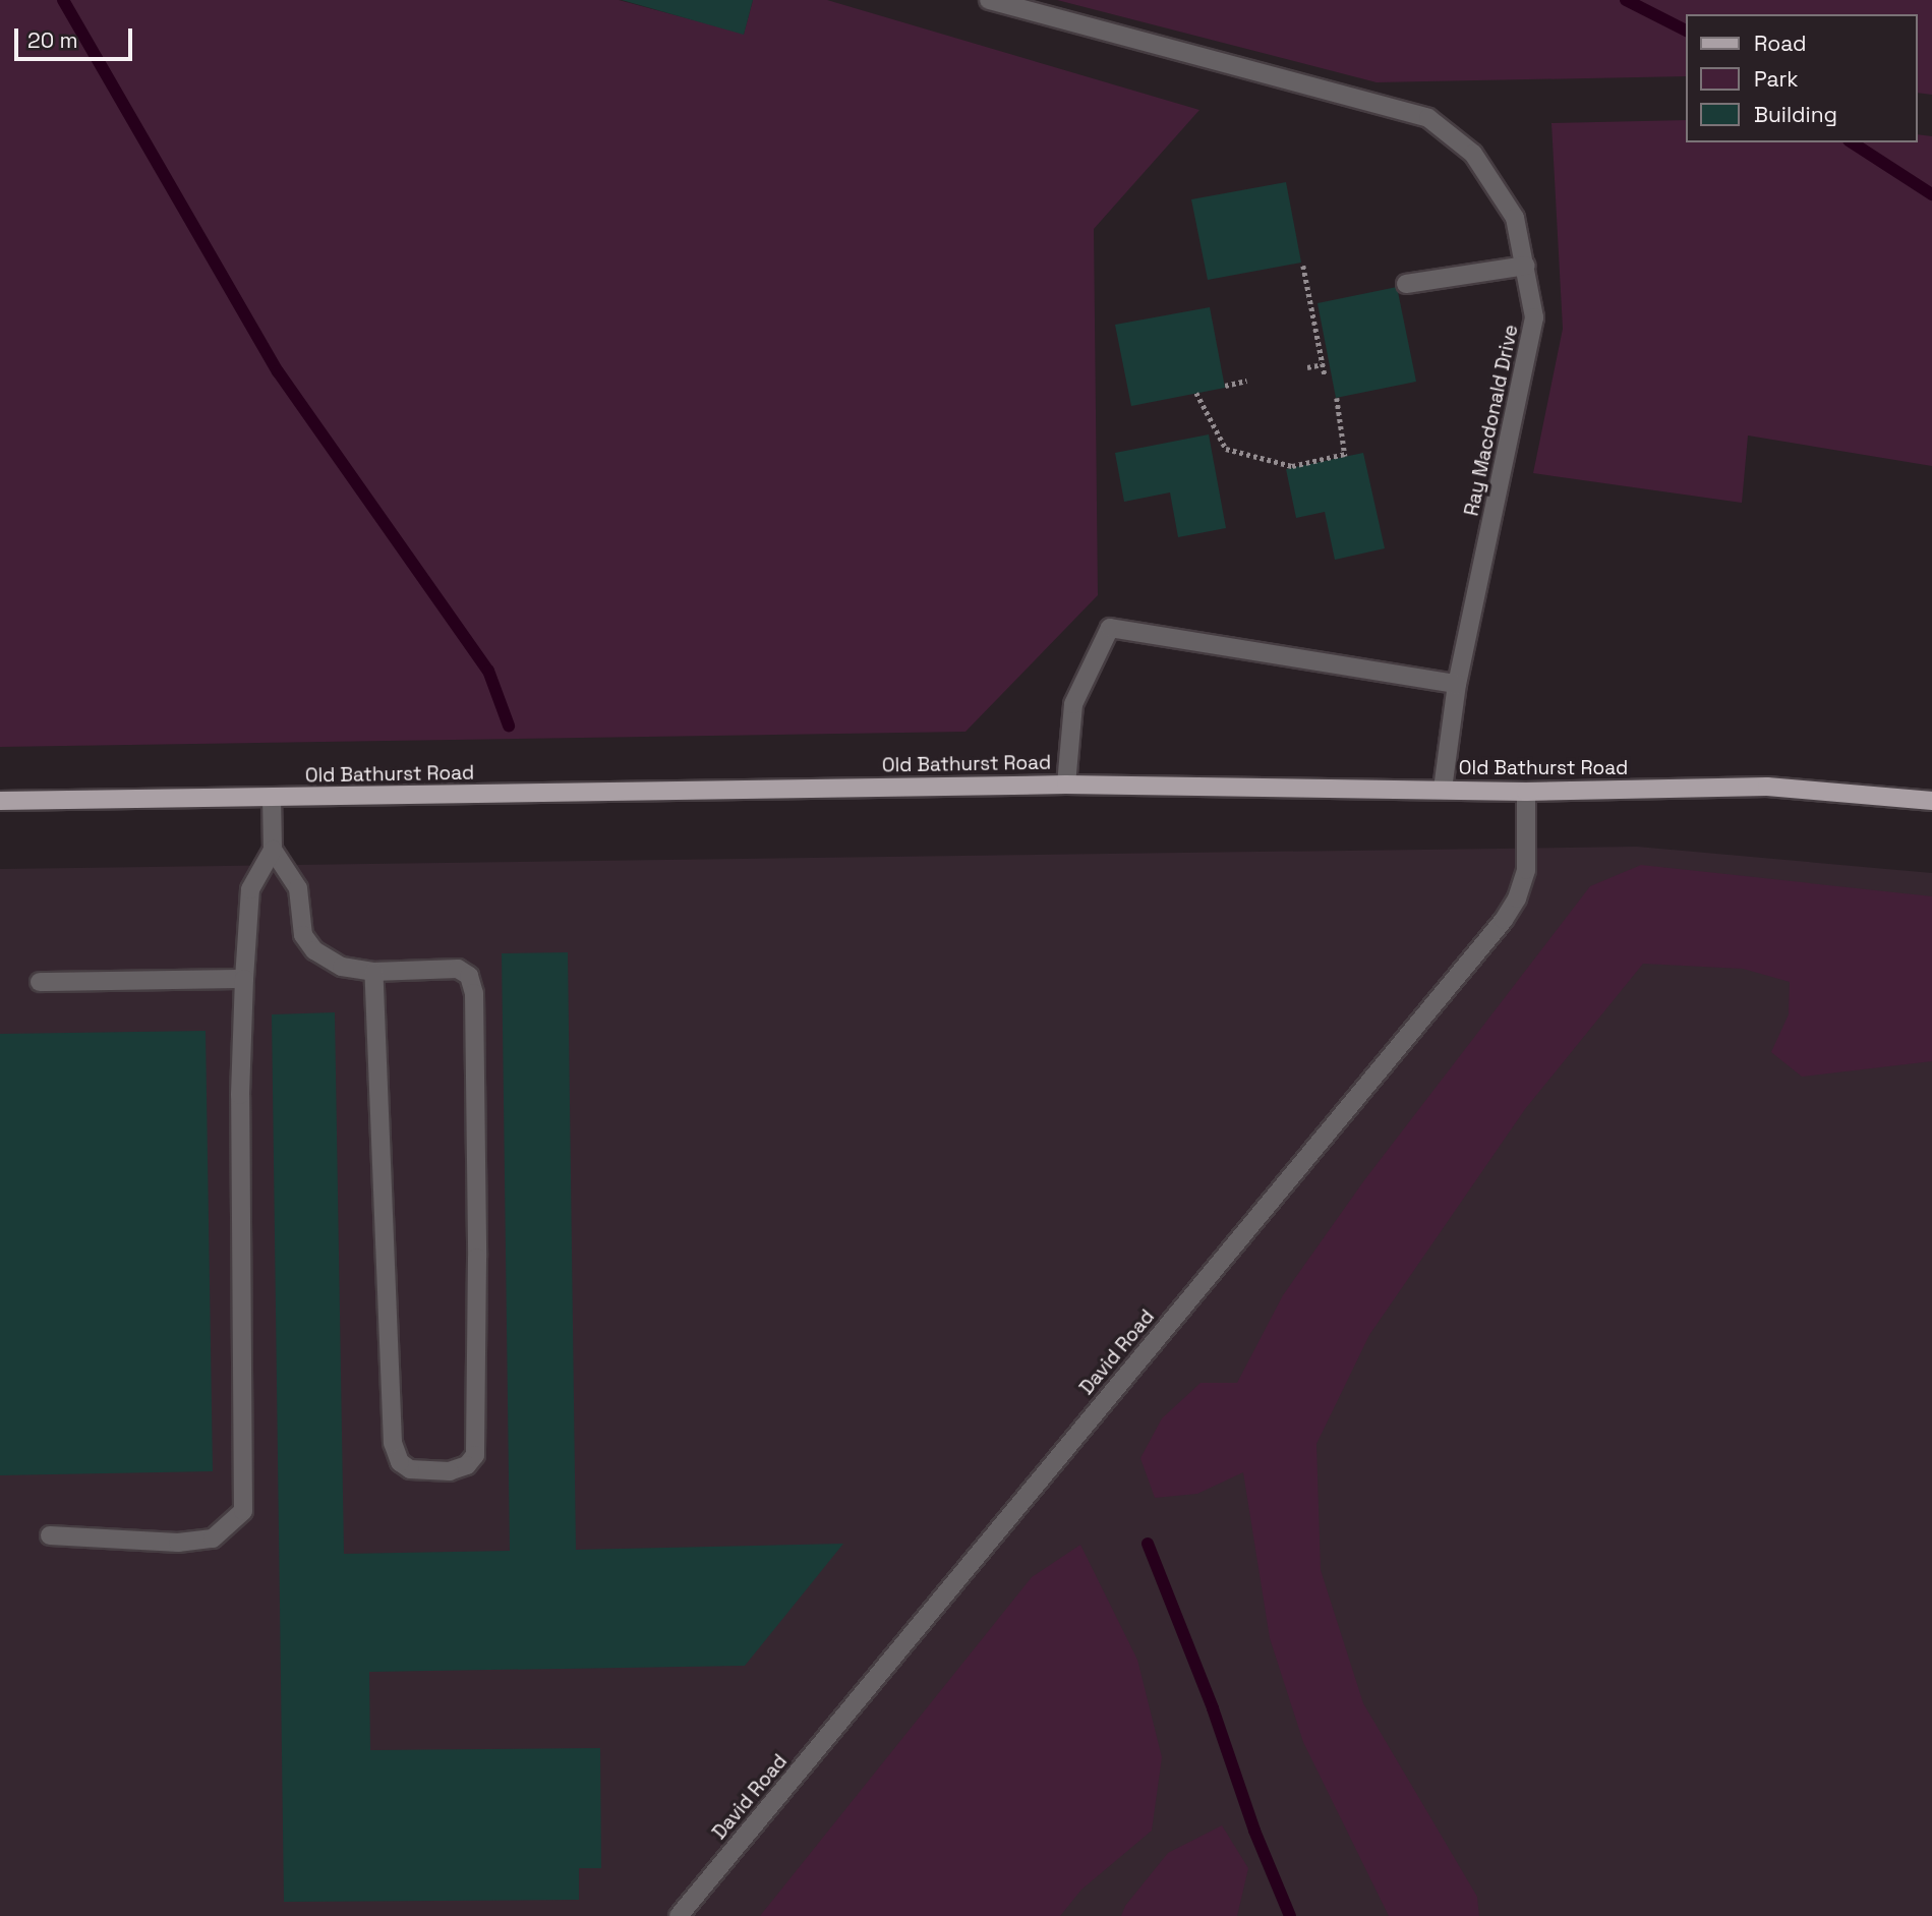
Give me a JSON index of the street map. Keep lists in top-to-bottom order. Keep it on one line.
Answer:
{"streets":{"main road":["Old Bathurst Road"],"street":["Ray Macdonald Drive","David Road"]},"crossings":[["Ray Macdonald Drive","Old Bathurst Road"],["Old Bathurst Road","David Road"]],"legend":["Road","Park","Building"],"scale_bar":"20 m"}
